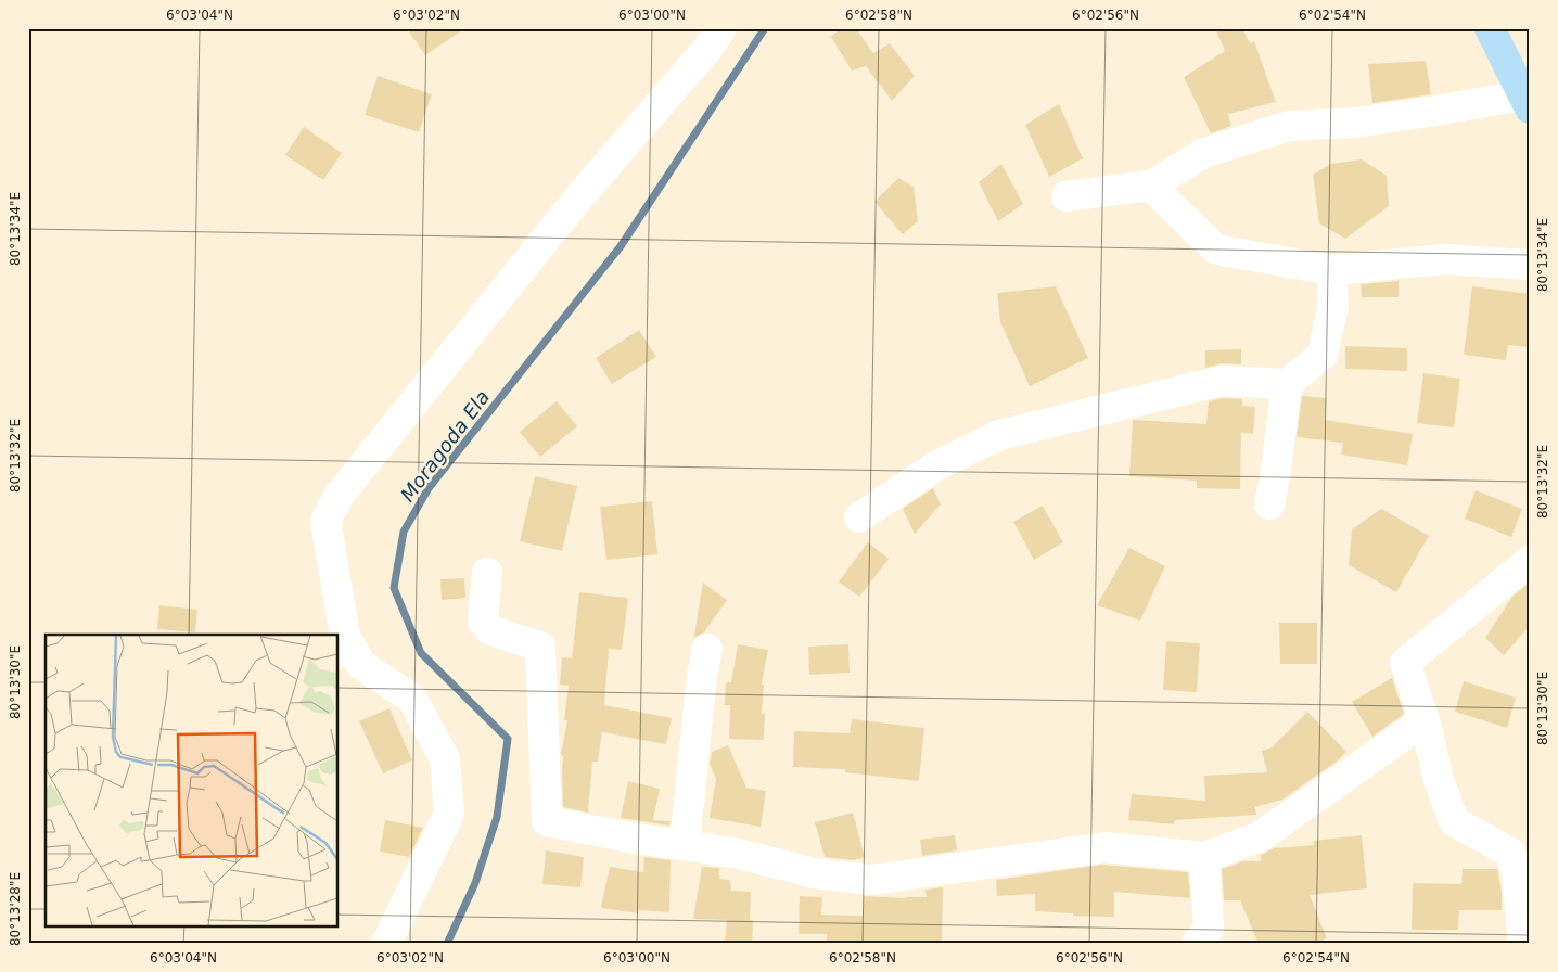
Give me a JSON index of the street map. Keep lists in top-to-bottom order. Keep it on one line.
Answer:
{"water":["Moragoda Ela"],"coordinates":["6°03'04\"N","6°03'02\"N","6°03'00\"N","6°02'58\"N","6°02'56\"N","6°02'54\"N","80°13'34\"E","80°13'32\"E","80°13'30\"E","80°13'28\"E"]}
